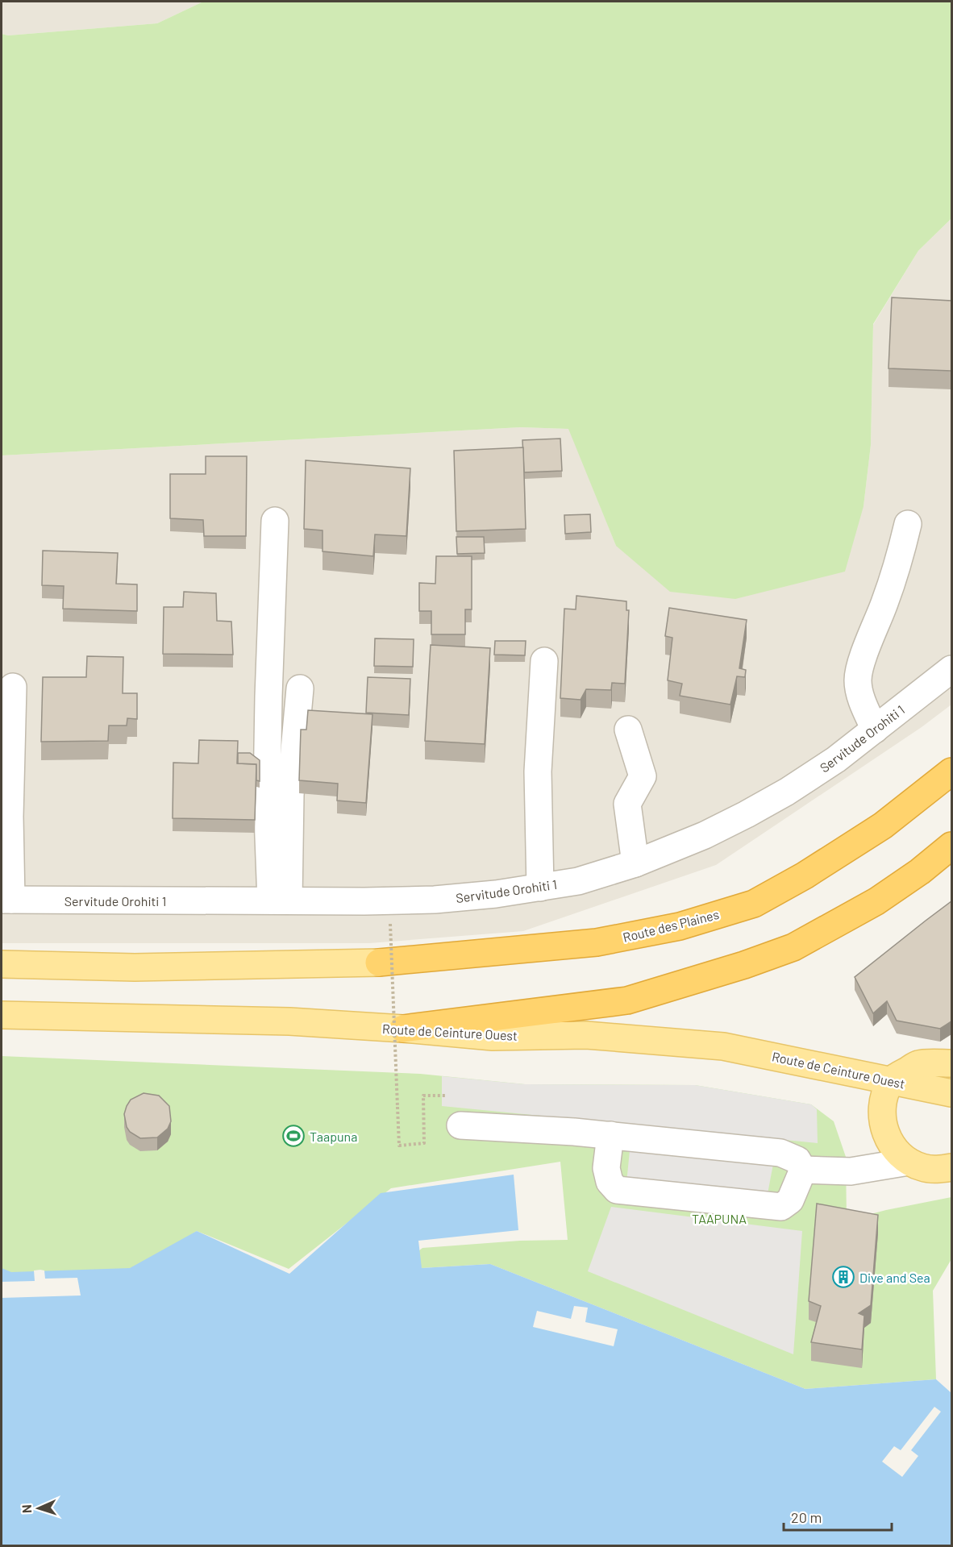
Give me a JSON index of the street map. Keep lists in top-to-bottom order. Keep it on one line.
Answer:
{"streets":{"highway":["Route des Plaines"],"main road":["Route de Ceinture Ouest"],"street":["Servitude Orohiti 1"]},"parks":["TAAPUNA"],"places":{"sports":["Taapuna"],"building":["Dive and Sea"]},"scale_bar":"20 m","north":"left"}
